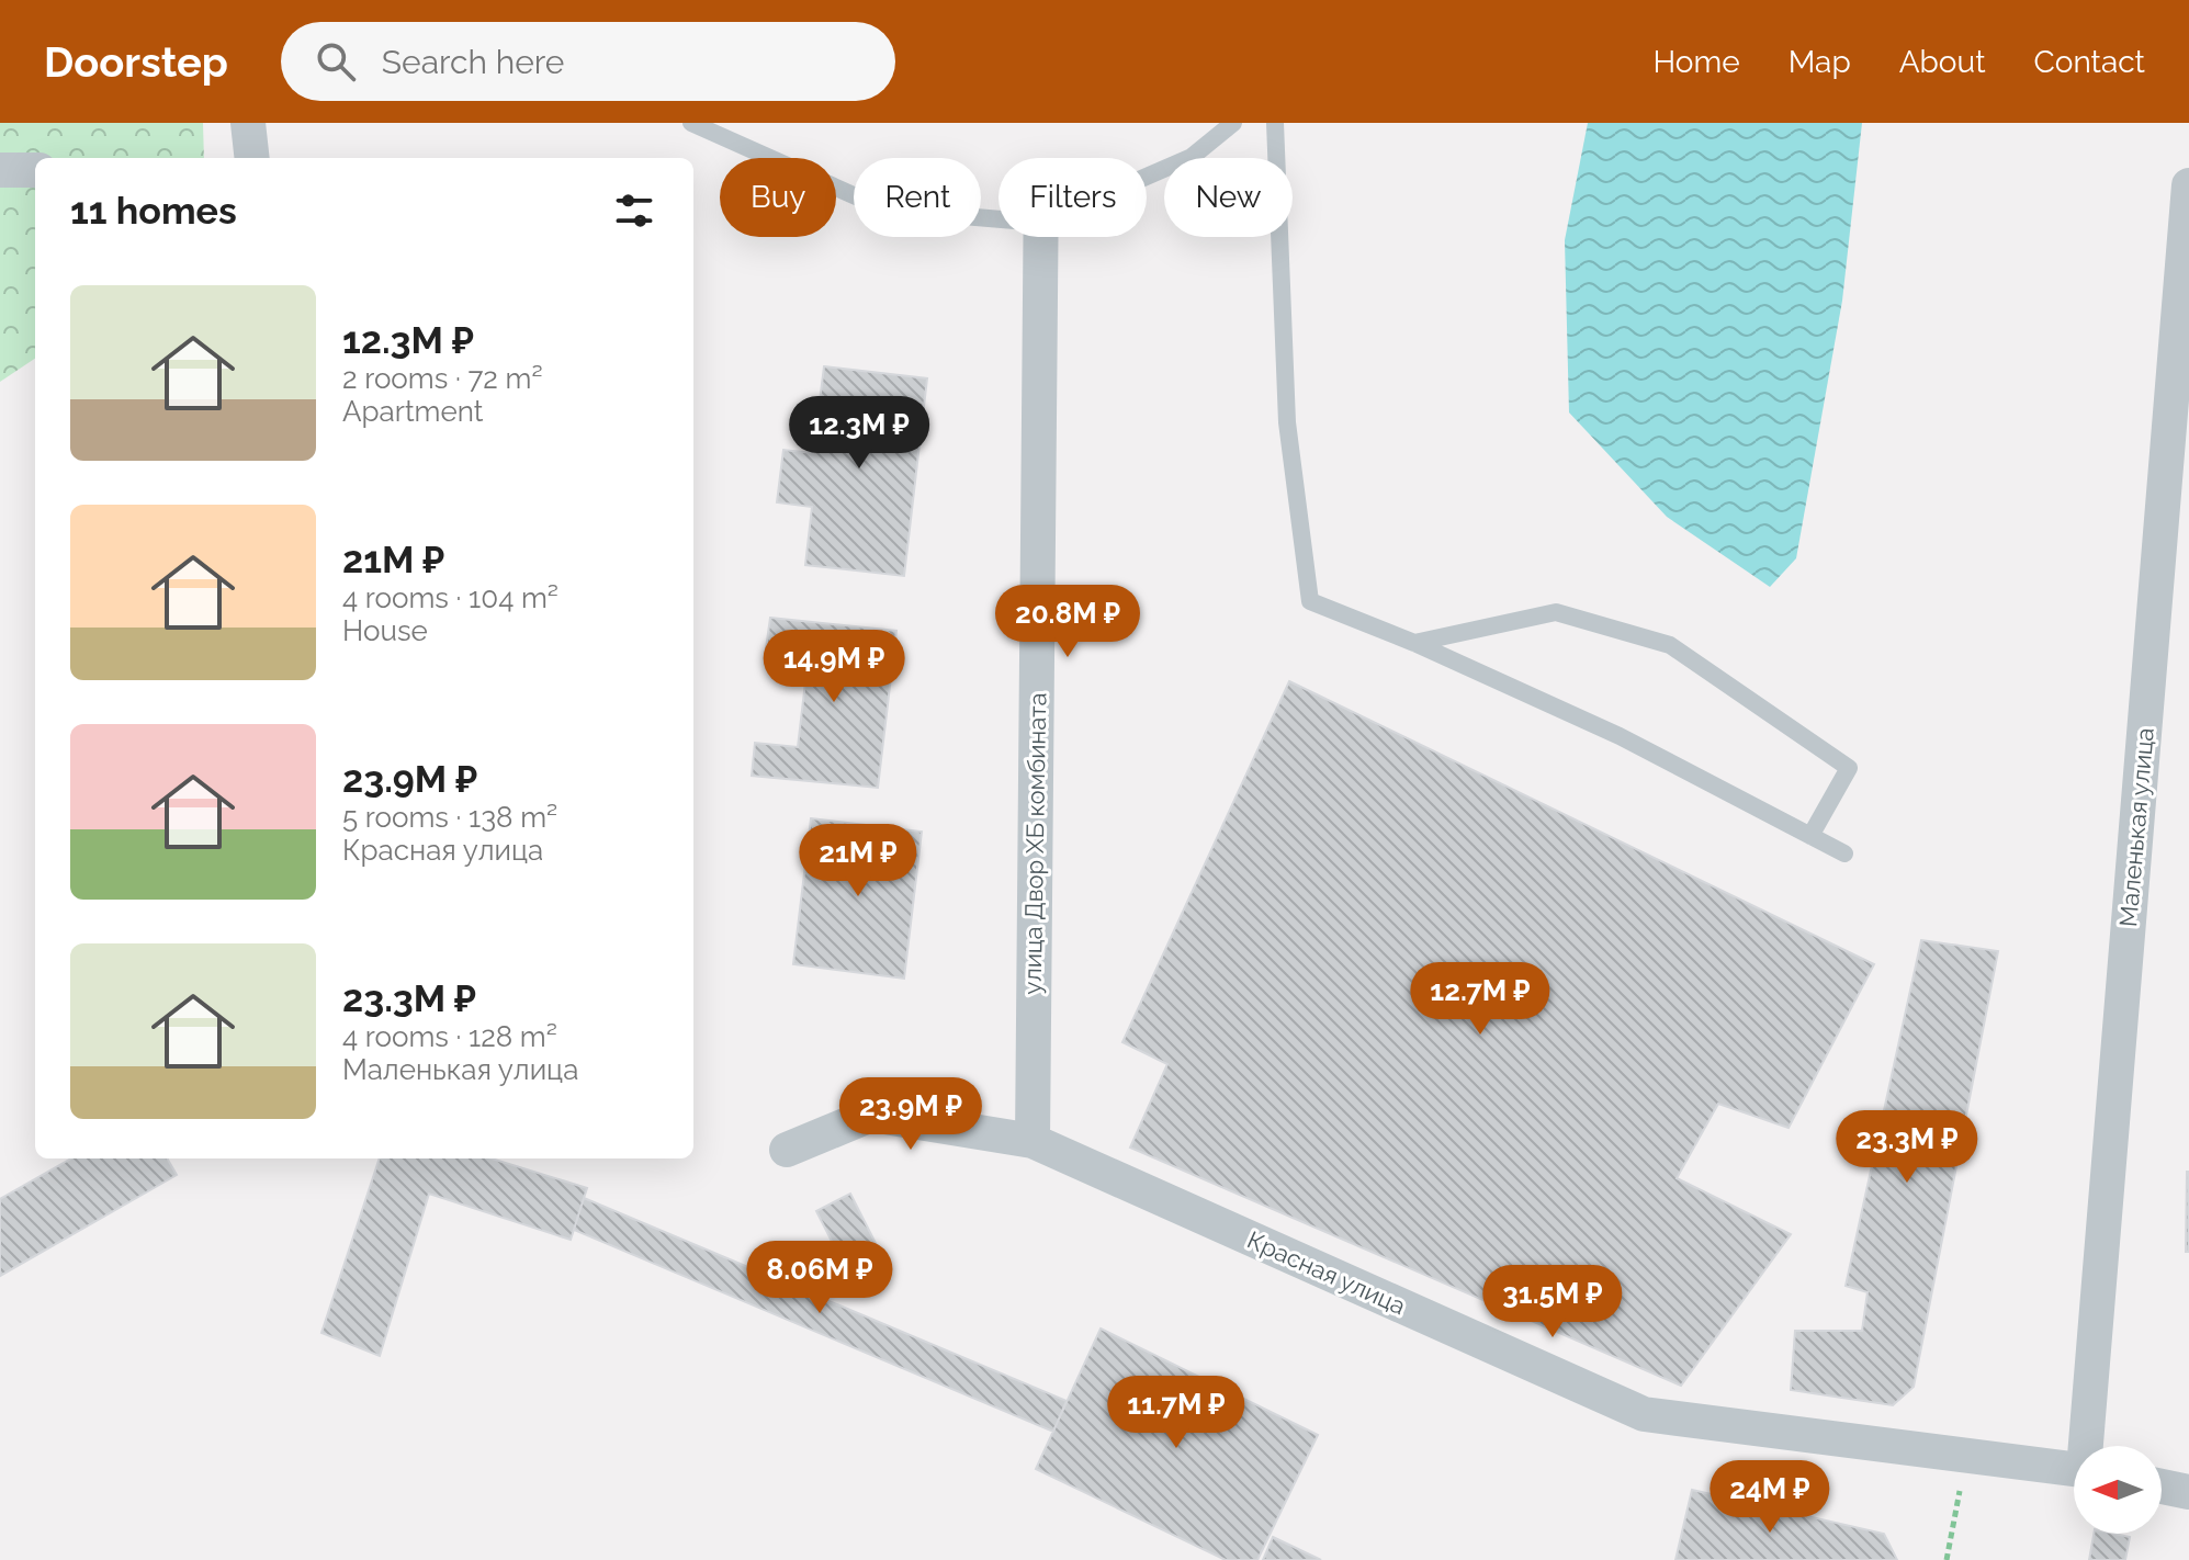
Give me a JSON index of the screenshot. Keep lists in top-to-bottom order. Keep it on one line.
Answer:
{"streets":{"street":["Маленькая улица","улица Двор ХБ комбината","Красная улица"]},"crossings":[["улица Двор ХБ комбината","Красная улица"]],"north":"left","page":{"header":"Doorstep","search":"Search here","nav":["Home","Map","About","Contact"],"chip":["Buy","Rent","Filters","New"],"heading":"11 homes","list":[{"name":"12.3M ₽","note":"2 rooms · 72 m² · Apartment"},{"name":"21M ₽","note":"4 rooms · 104 m² · House"},{"name":"23.9M ₽","note":"5 rooms · 138 m² · Красная улица"},{"name":"23.3M ₽","note":"4 rooms · 128 m² · Маленькая улица"}],"price":["12.3M ₽","20.8M ₽","14.9M ₽","21M ₽","12.7M ₽","23.9M ₽","23.3M ₽","8.06M ₽","31.5M ₽","11.7M ₽","24M ₽"]}}
